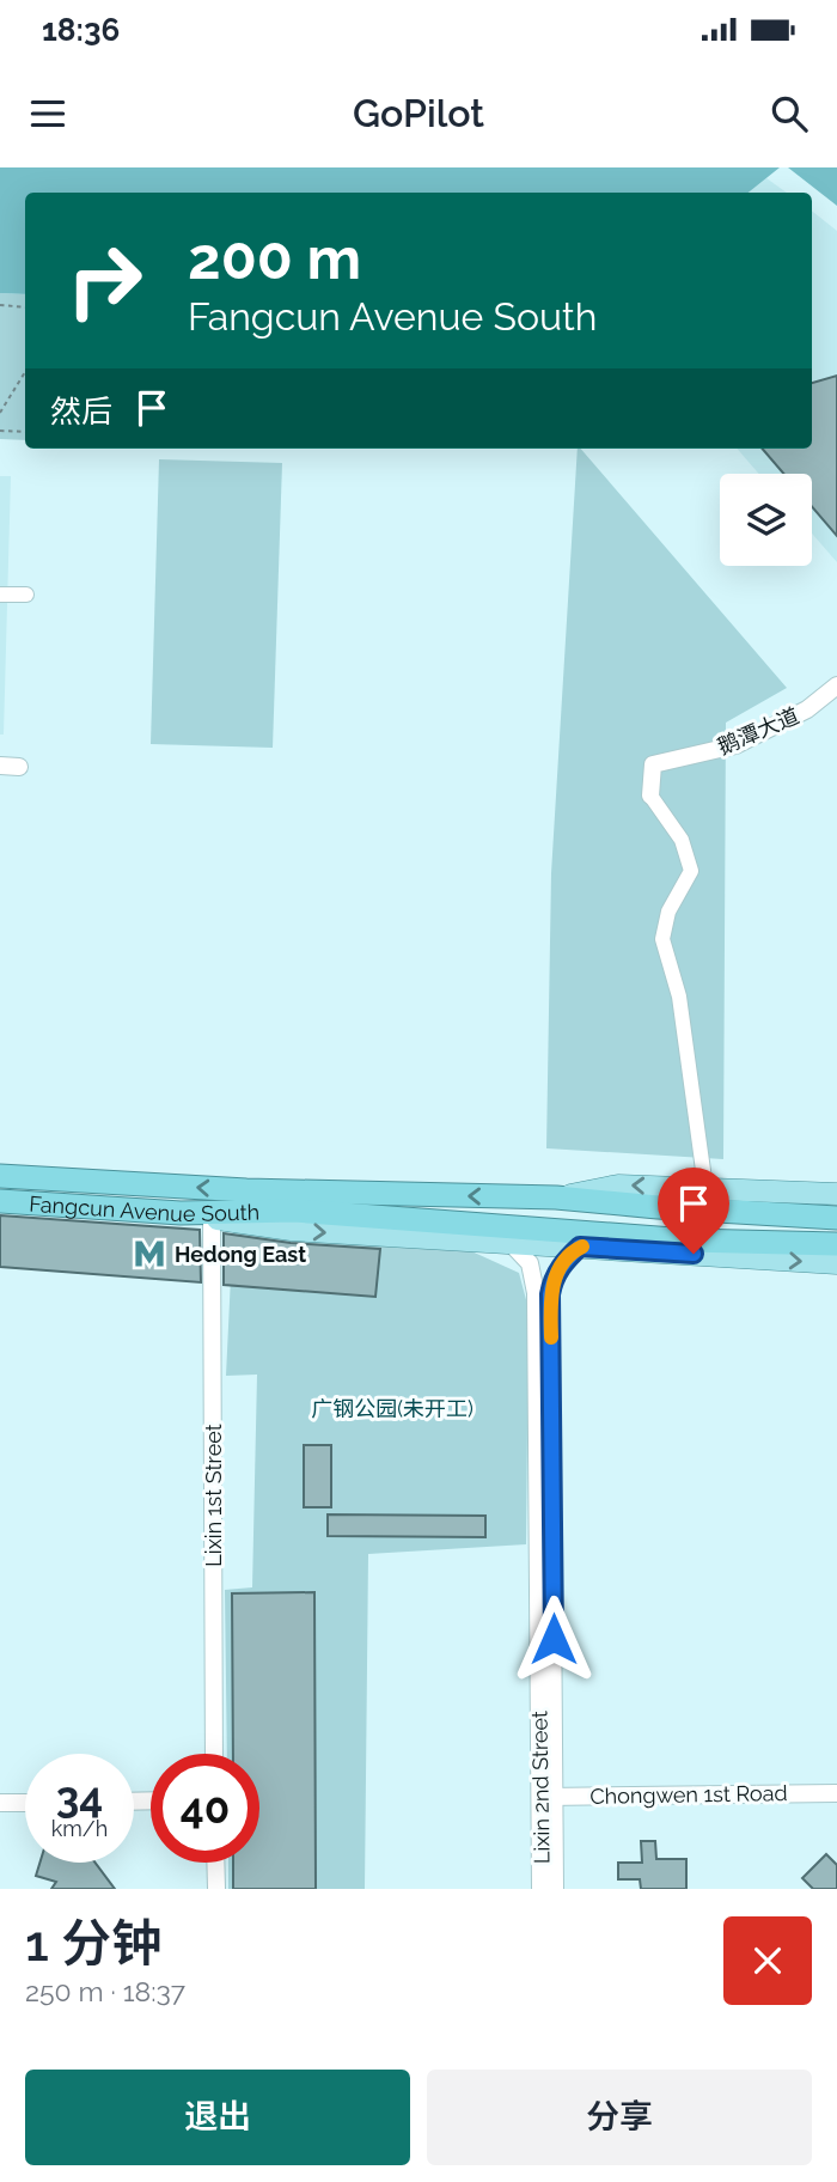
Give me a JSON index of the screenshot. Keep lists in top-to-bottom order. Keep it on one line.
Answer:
{"streets":{"highway":["Fangcun Avenue South"],"street":["鹅潭大道","Lixin 1st Street","Lixin 2nd Street","Chongwen 1st Road"]},"crossings":[["Fangcun Avenue South","Lixin 1st Street"],["Fangcun Avenue South","Lixin 2nd Street"],["Lixin 2nd Street","Chongwen 1st Road"]],"parks":["广钢公园(未开工)"],"places":{"metro station":["Hedong East"]},"page":{"status":"18:36","header":"GoPilot","turn":["200 m","Fangcun Avenue South"],"then":"然后","speed":"34 km/h","limit":"40","heading":["1 分钟","250 m · 18:37"],"buttons":["退出","分享"]}}
